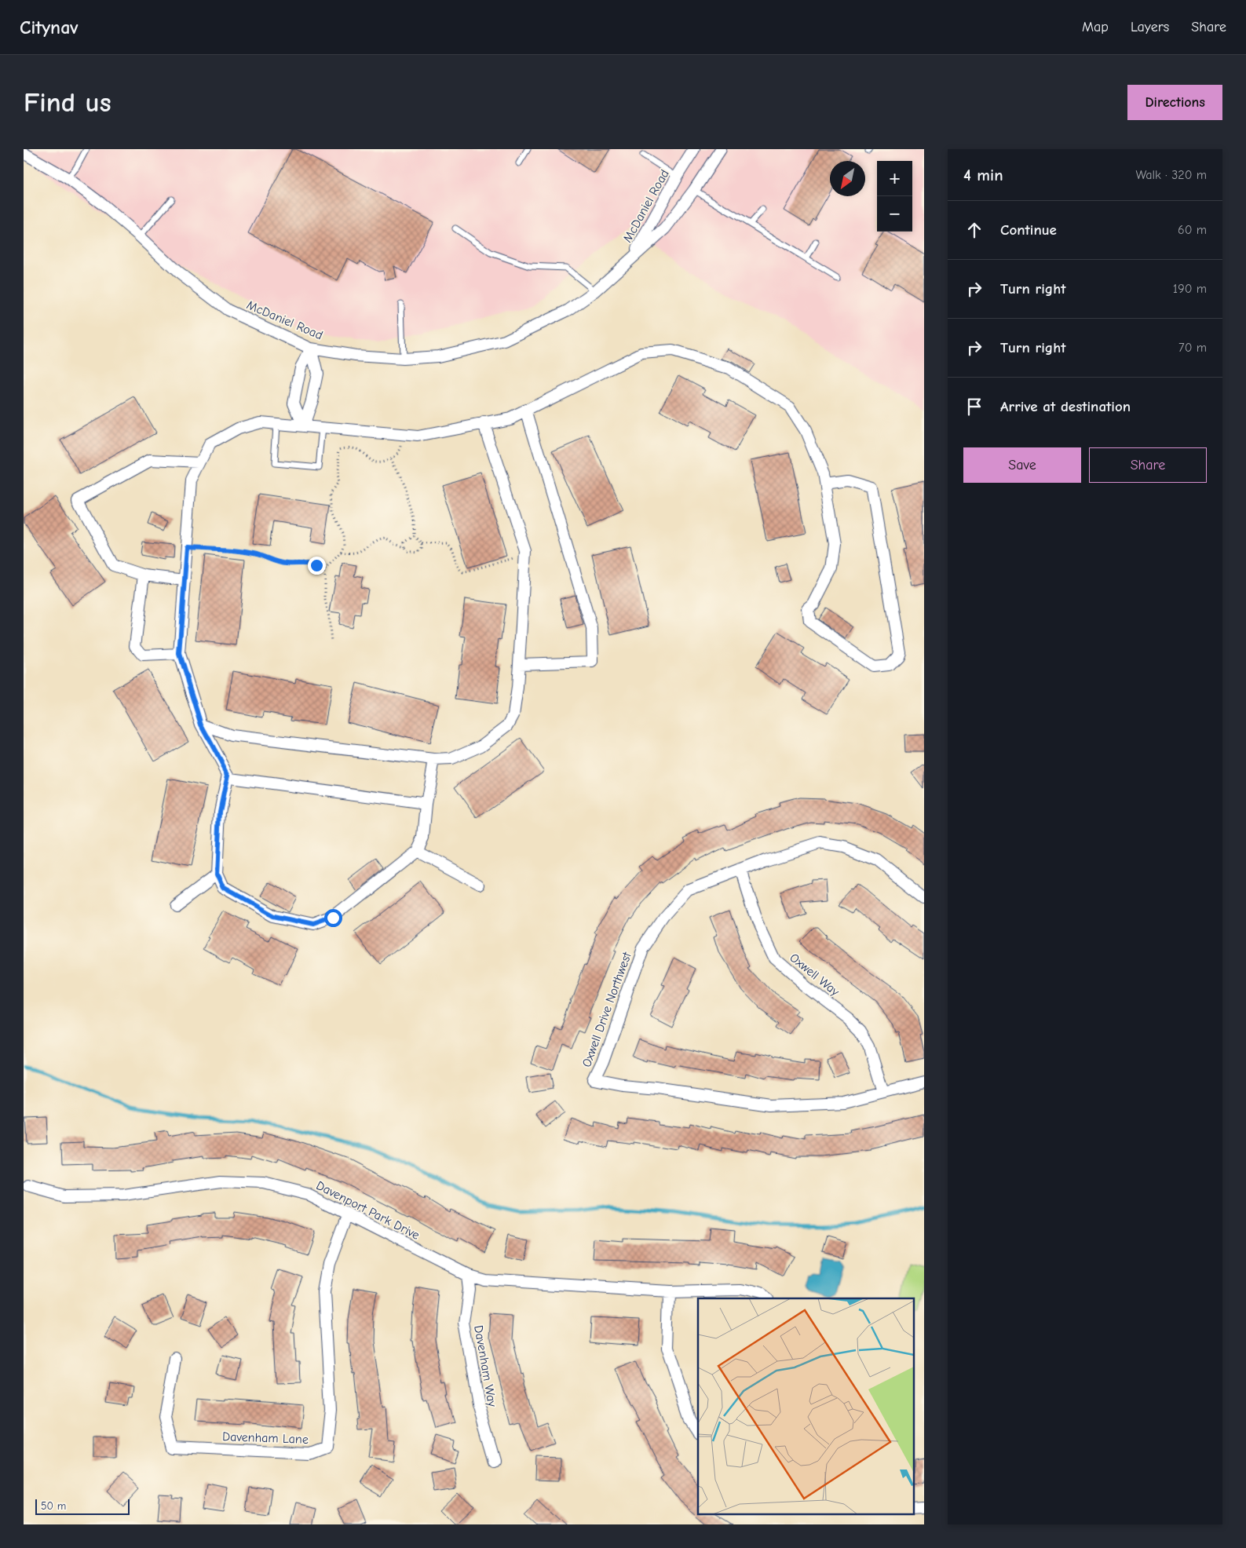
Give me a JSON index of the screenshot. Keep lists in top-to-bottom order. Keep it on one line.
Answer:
{"streets":{"street":["McDaniel Road","Oxwell Way","Oxwell Drive Northwest","Davenport Park Drive","Davenham Way","Davenham Lane"]},"crossings":[["Oxwell Way","Oxwell Drive Northwest"],["Davenport Park Drive","Davenham Way"],["Davenport Park Drive","Davenham Lane"]],"scale_bar":"50 m","north":"bottom left","page":{"header":"Citynav","nav":["Map","Layers","Share"],"buttons":["Directions",["Save","Share"]],"title":"Find us","heading":["4 min","Walk · 320 m"],"map_buttons":["+","−"],"list":[["Continue","60 m"],["Turn right","190 m"],["Turn right","70 m"],"Arrive at destination"],"scale":"50 m"}}
